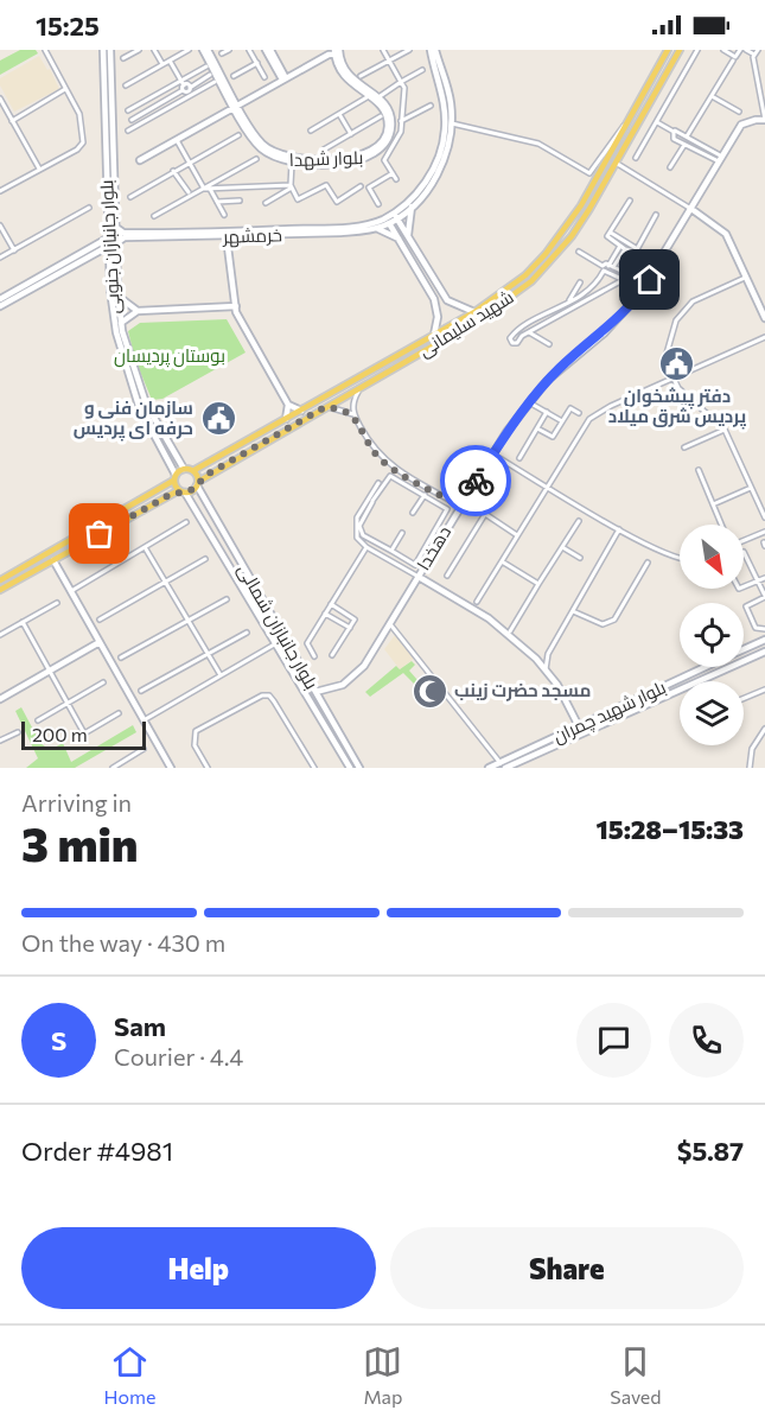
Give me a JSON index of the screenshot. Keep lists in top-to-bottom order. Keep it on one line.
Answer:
{"streets":{"main road":["بلوار شهدا","خرمشهر","بلوار جانبازان جنوبی","شهید سلیمانی","دهخدا","بلوار جانبازان شمالی","بلوار شهید چمران"]},"crossings":[["شهید سلیمانی","بلوار جانبازان شمالی"],["دهخدا","بلوار جانبازان شمالی"]],"parks":["بوستان پردیسان"],"places":{"public building":["دفتر پیشخوان پردیس شرق میلاد","سازمان فنی و حرفه ای پردیس"],"mosque":["مسجد حضرت زینب"]},"scale_bar":"200 m","north":"bottom right","page":{"status":"15:25","scale":"200 m","heading":["3 min","Arriving in","15:28–15:33"],"panel":["Sam","Courier · 4.4","Order #4981","$5.87"],"bar":"On the way · 430 m","round":"S","buttons":["Help","Share"],"tabs":["Home","Map","Saved"]}}
